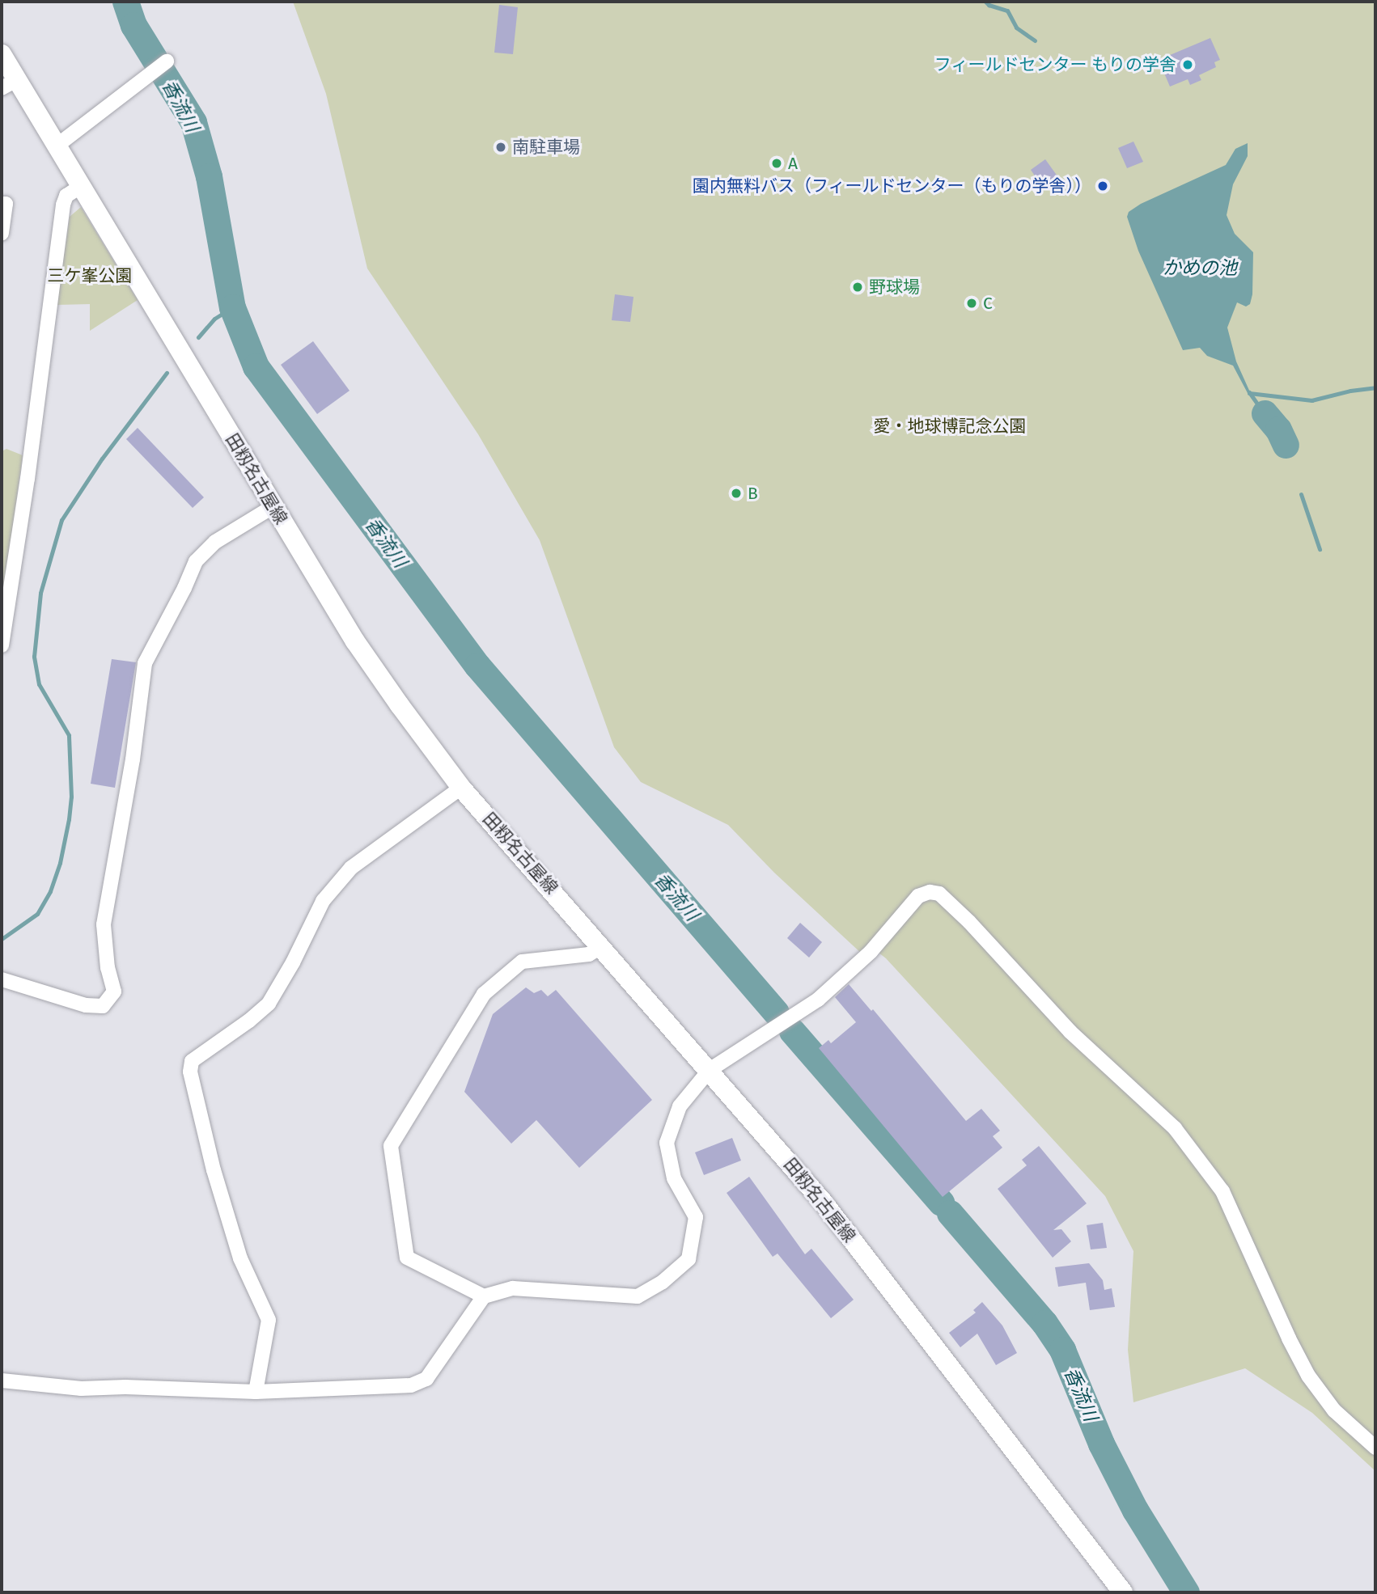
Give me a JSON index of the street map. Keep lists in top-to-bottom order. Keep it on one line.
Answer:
{"streets":{"main road":["田籾名古屋線"]},"water":["香流川","かめの池"],"parks":["三ケ峯公園","愛・地球博記念公園"],"places":["フィールドセンター もりの学舎","南駐車場","A","園内無料バス（フィールドセンター（もりの学舎））","野球場","C","B"]}
